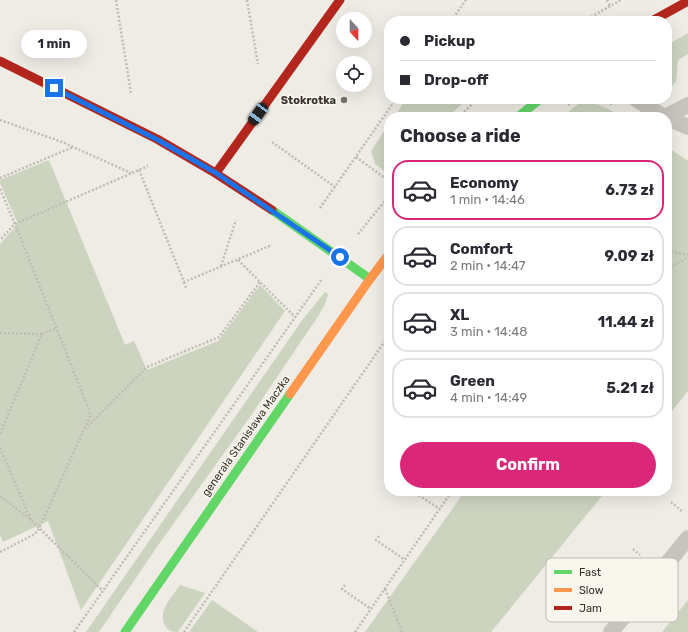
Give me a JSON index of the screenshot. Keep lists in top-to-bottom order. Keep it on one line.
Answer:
{"streets":{"street":["generała Stanisława Maczka"]},"places":["Stokrotka"],"legend":["Fast","Slow","Jam"],"north":"bottom","page":{"banner":["Pickup","Drop-off"],"bubble":"1 min","heading":"Choose a ride","list":[{"name":"Economy","note":"1 min · 14:46","value":"6.73 zł"},{"name":"Comfort","note":"2 min · 14:47","value":"9.09 zł"},{"name":"XL","note":"3 min · 14:48","value":"11.44 zł"},{"name":"Green","note":"4 min · 14:49","value":"5.21 zł"}],"buttons":"Confirm"}}
